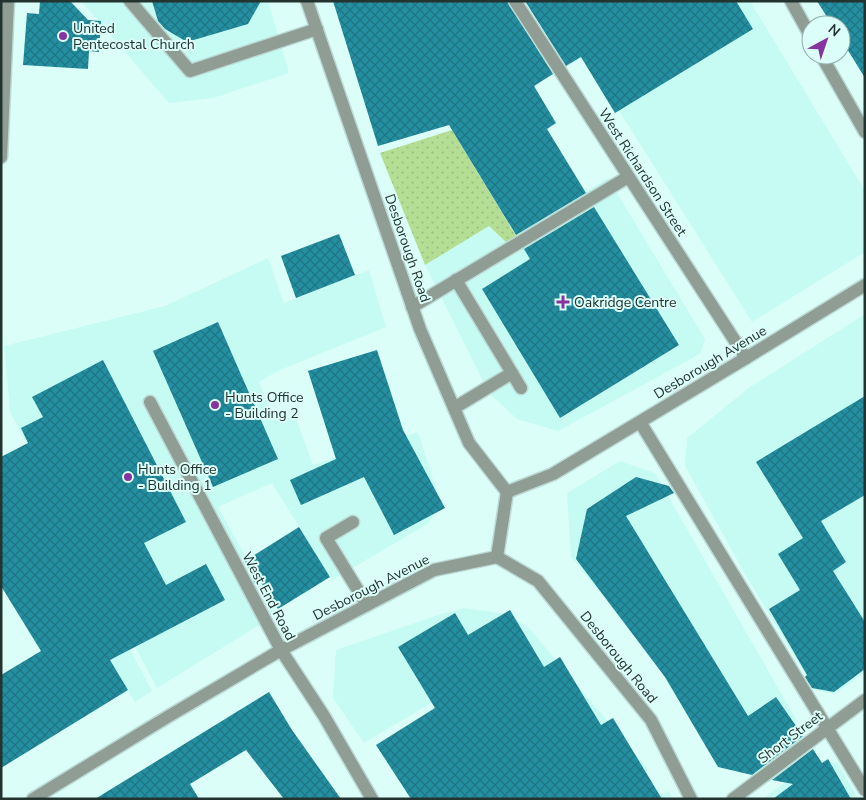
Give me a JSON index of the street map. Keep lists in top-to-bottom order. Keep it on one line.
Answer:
{"streets":{"street":["West Richardson Street","Desborough Road","Desborough Avenue","West End Road","Short Street"]},"crossings":[["West Richardson Street","Desborough Avenue"],["Desborough Road","Desborough Avenue"],["Desborough Avenue","West End Road"]],"places":{"other":["United Pentecostal Church","Hunts Office - Building 2","Hunts Office - Building 1"],"health":["Oakridge Centre"]},"north":"top right"}
